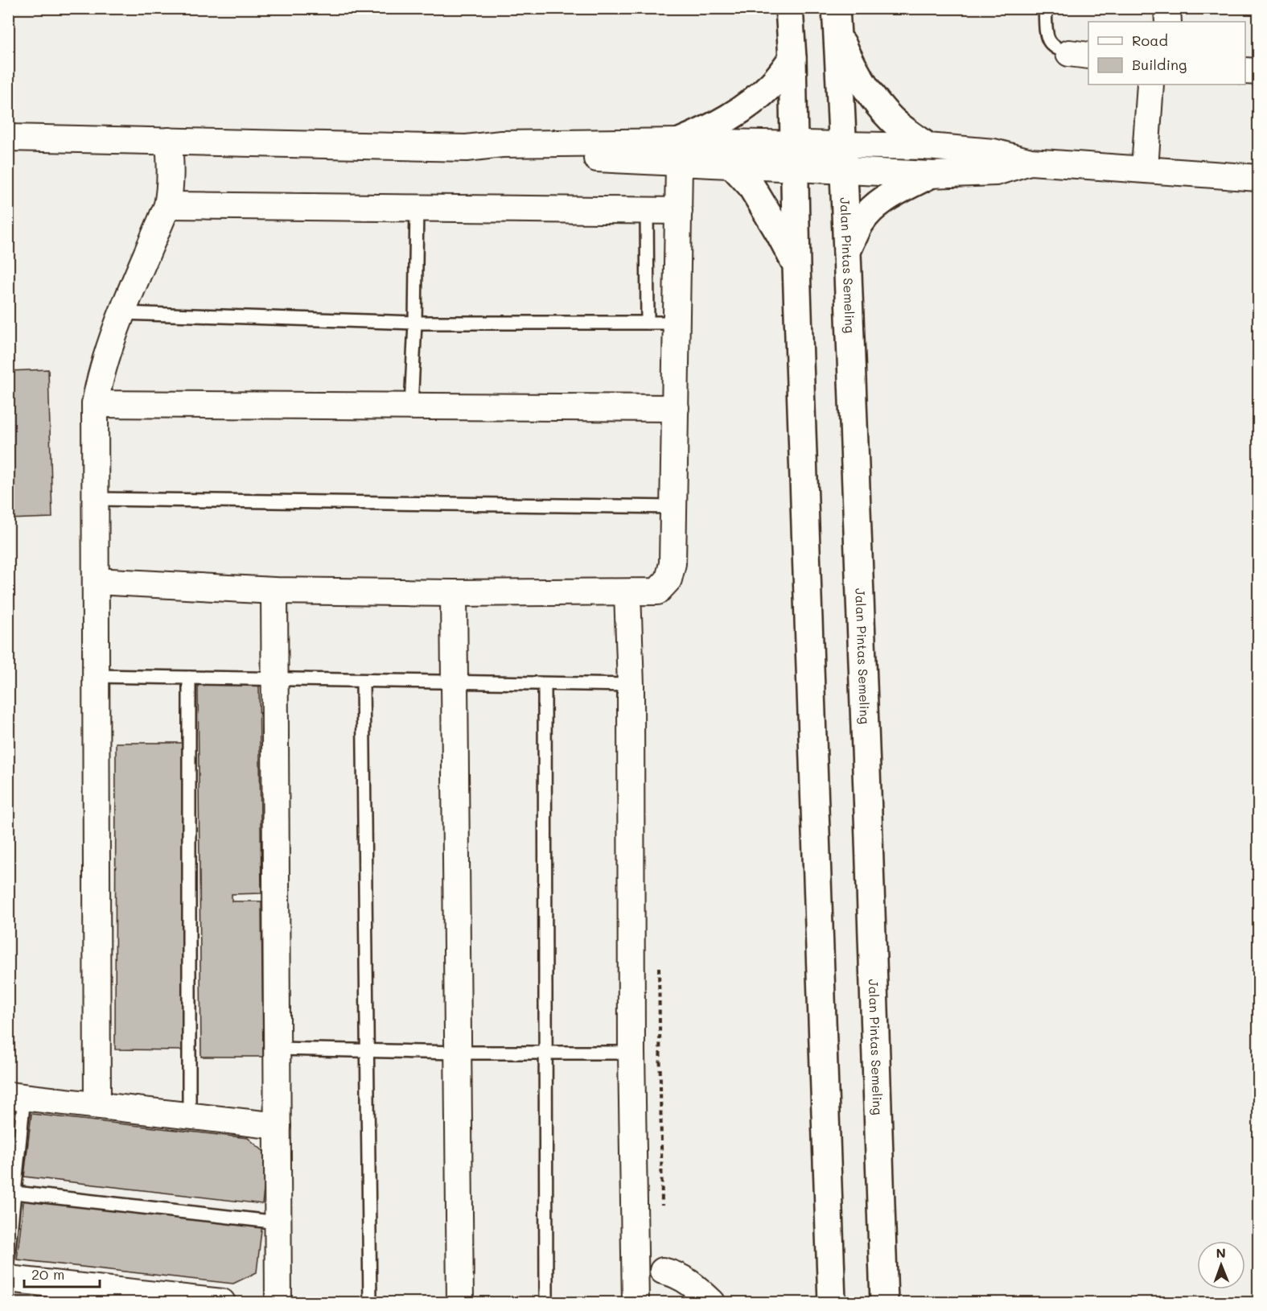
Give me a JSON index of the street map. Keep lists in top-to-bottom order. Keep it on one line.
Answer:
{"streets":{"main road":["Jalan Pintas Semeling"]},"legend":["Road","Building"],"scale_bar":"20 m","north":"top"}
